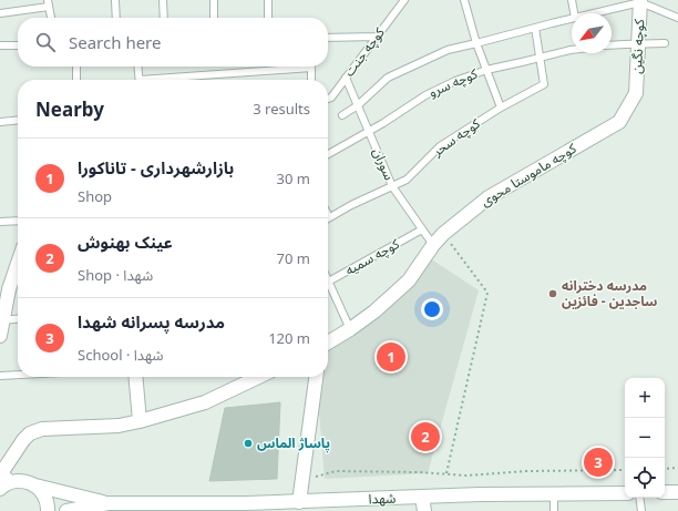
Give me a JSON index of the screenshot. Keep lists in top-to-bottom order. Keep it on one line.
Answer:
{"streets":{"street":["کوچه نگین","کوچه ماموستا محوی","شهدا"],"lane":["کوچه جنت","کوچه سرو","کوچه سحر","سوران","کوچه سمیه"]},"crossings":[["کوچه نگین","کوچه ماموستا محوی"],["کوچه جنت","سوران"],["کوچه سرو","کوچه سحر"],["کوچه سرو","سوران"],["کوچه سحر","سوران"],["سوران","کوچه ماموستا محوی"],["سوران","کوچه سمیه"]],"places":["مدرسه دخترانه ساجدین - فائزین","پاساژ الماس"],"north":"bottom left","page":{"search":"Search here","heading":["Nearby","3 results"],"list":[{"mark":"1","name":"بازارشهرداری - تاناکورا","note":"Shop","value":"30 m"},{"mark":"2","name":"عینک بهنوش","note":"Shop · شهدا","value":"70 m"},{"mark":"3","name":"مدرسه پسرانه شهدا","note":"School · شهدا","value":"120 m"}],"pins":["1","2","3"],"map_buttons":["+","−"]}}
